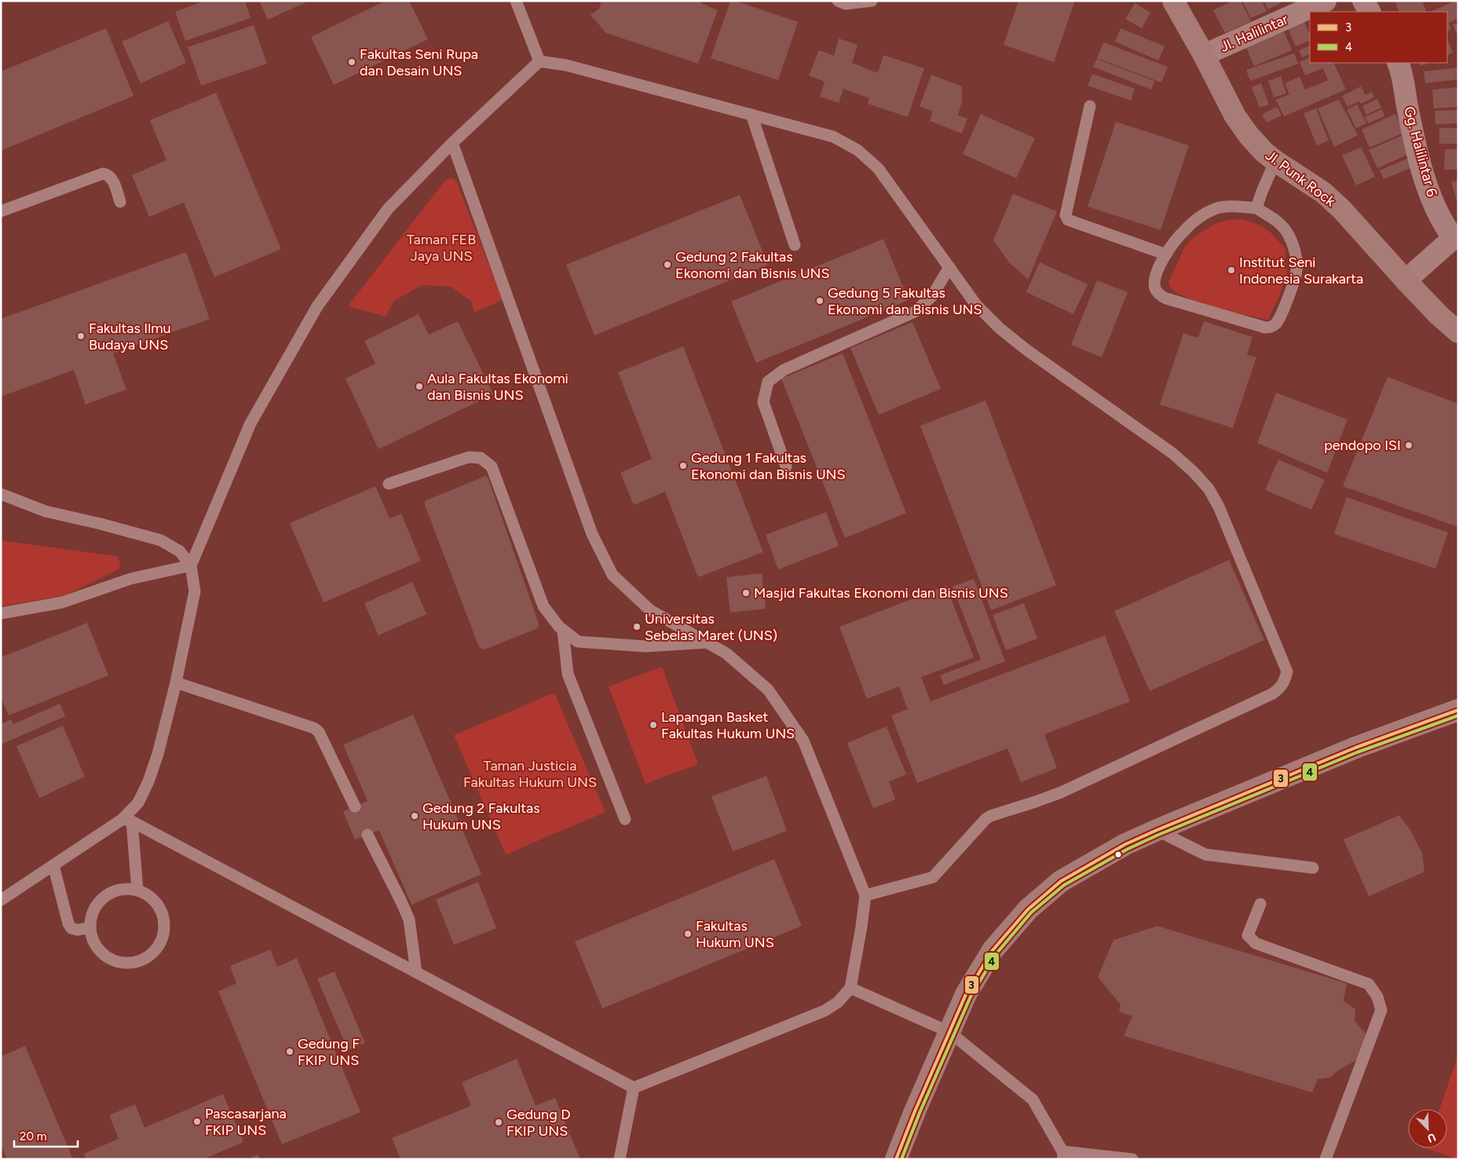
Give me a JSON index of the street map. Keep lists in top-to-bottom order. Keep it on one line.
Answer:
{"streets":{"main road":["Jl. Punk Rock"],"street":["Jl. Halilintar","Gg. Halilintar 6"]},"crossings":[["Jl. Halilintar","Jl. Punk Rock"]],"parks":["Taman FEB Jaya UNS","Taman Justicia Fakultas Hukum UNS"],"places":["Fakultas Seni Rupa dan Desain UNS","Gedung 2 Fakultas Ekonomi dan Bisnis UNS","Institut Seni Indonesia Surakarta","Gedung 5 Fakultas Ekonomi dan Bisnis UNS","Fakultas Ilmu Budaya UNS","Aula Fakultas Ekonomi dan Bisnis UNS","pendopo ISI","Gedung 1 Fakultas Ekonomi dan Bisnis UNS","Masjid Fakultas Ekonomi dan Bisnis UNS","Universitas Sebelas Maret (UNS)","Lapangan Basket Fakultas Hukum UNS","Gedung 2 Fakultas Hukum UNS","Fakultas Hukum UNS","Gedung F FKIP UNS","Pascasarjana FKIP UNS","Gedung D FKIP UNS"],"lines":["transit line 3","transit line 4"],"legend":["3","4"],"scale_bar":"20 m","north":"bottom right"}
